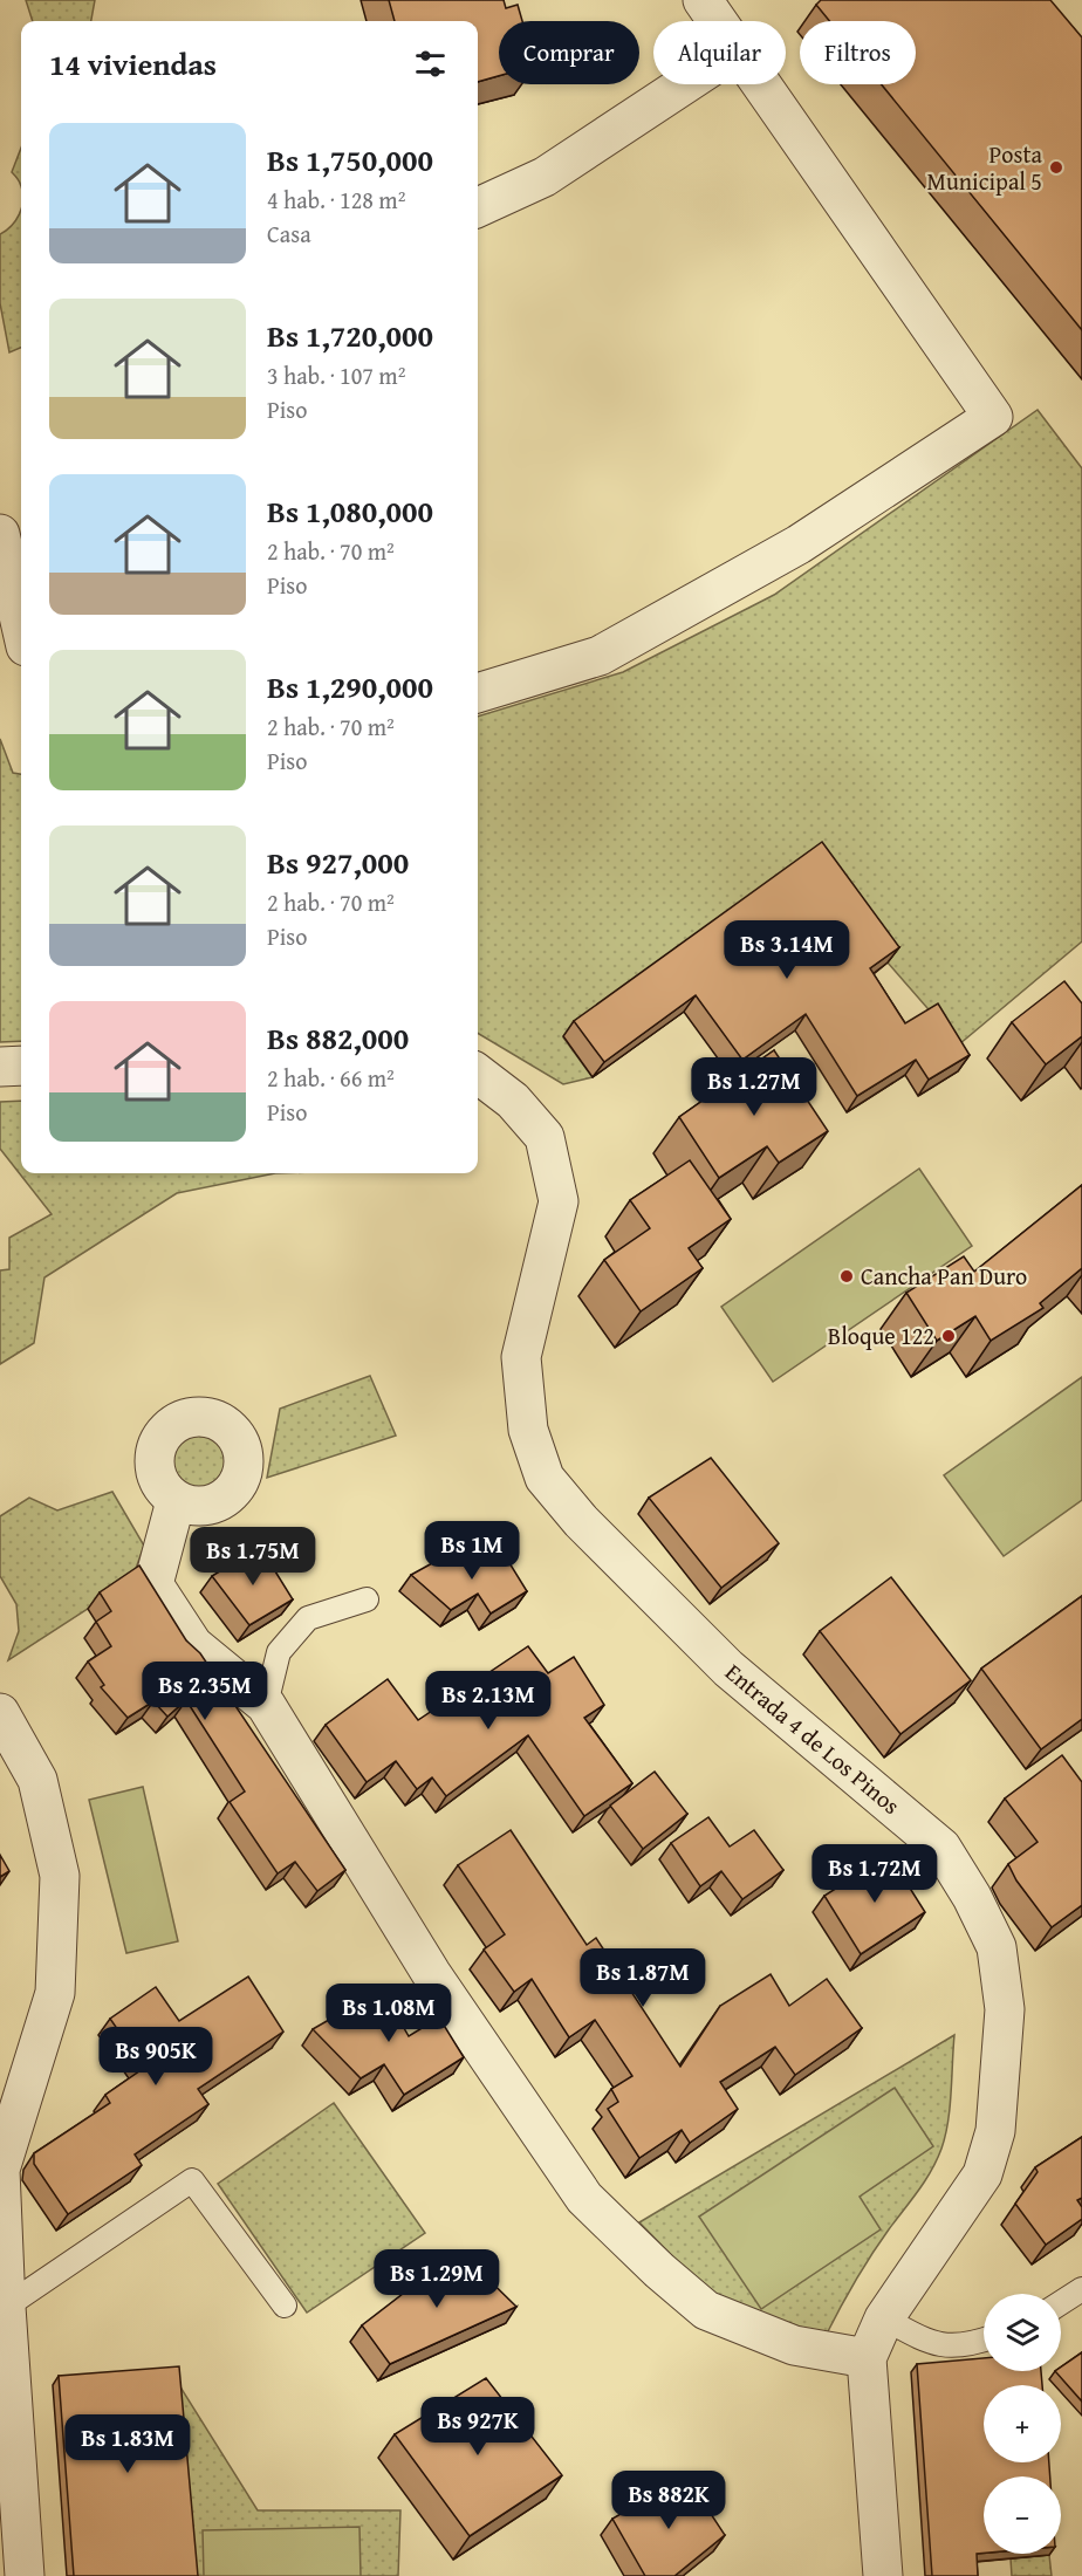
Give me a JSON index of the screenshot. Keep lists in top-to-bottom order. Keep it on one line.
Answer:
{"streets":{"street":["Entrada 4 de Los Pinos"]},"places":["Posta Municipal 5","Cancha Pan Duro","Bloque 122"],"page":{"chip":["Comprar","Alquilar","Filtros"],"heading":"14 viviendas","list":[{"name":"Bs 1,750,000","note":"4 hab. · 128 m² · Casa"},{"name":"Bs 1,720,000","note":"3 hab. · 107 m² · Piso"},{"name":"Bs 1,080,000","note":"2 hab. · 70 m² · Piso"},{"name":"Bs 1,290,000","note":"2 hab. · 70 m² · Piso"},{"name":"Bs 927,000","note":"2 hab. · 70 m² · Piso"},{"name":"Bs 882,000","note":"2 hab. · 66 m² · Piso"}],"price":["Bs 3.14M","Bs 1.27M","Bs 1M","Bs 1.75M","Bs 2.35M","Bs 2.13M","Bs 1.72M","Bs 1.87M","Bs 1.08M","Bs 905K","Bs 1.29M","Bs 927K","Bs 1.83M","Bs 882K"],"map_buttons":["+","−"]}}
